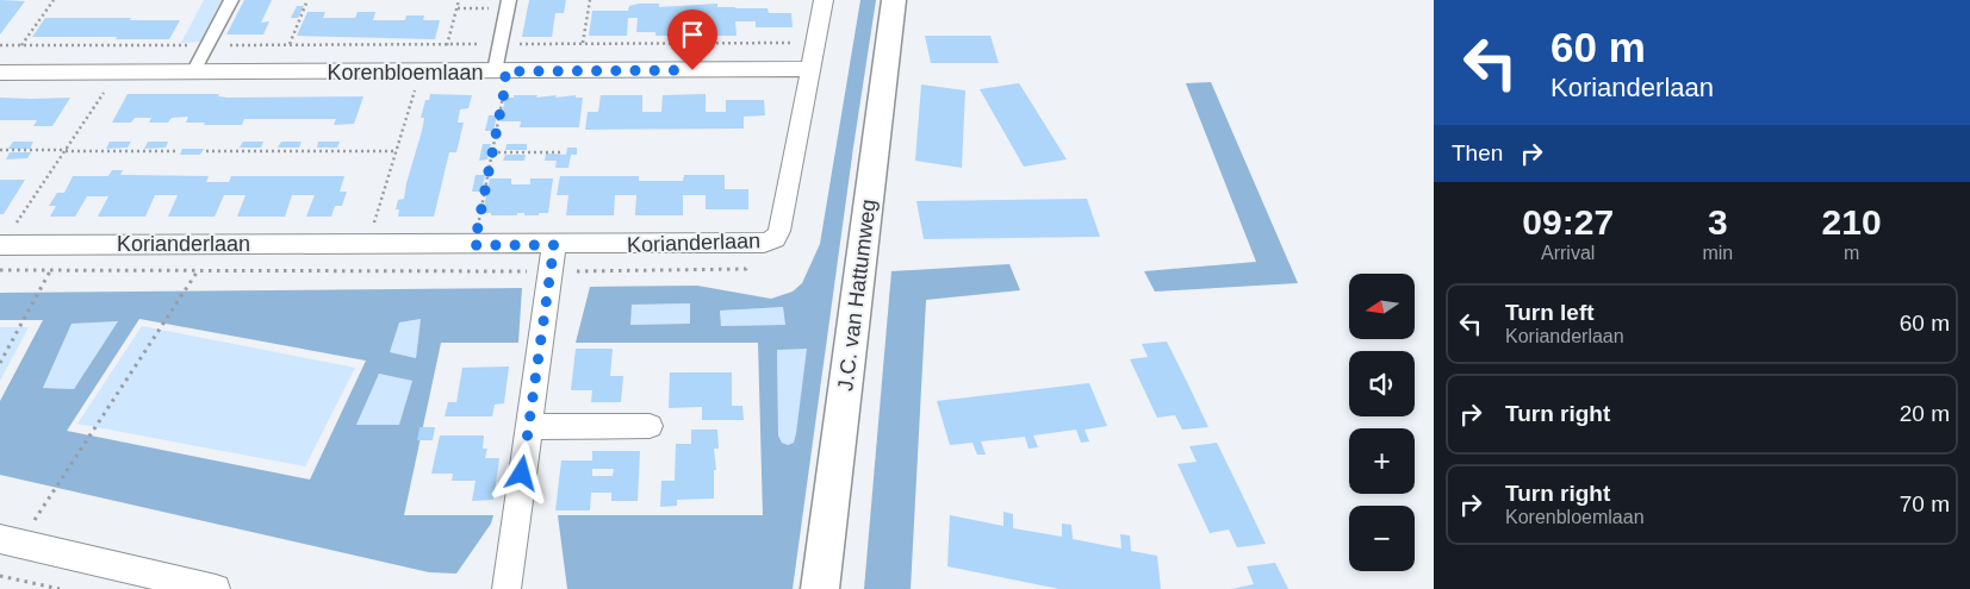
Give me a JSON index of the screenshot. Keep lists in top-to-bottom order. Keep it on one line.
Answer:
{"streets":{"street":["Korenbloemlaan","Korianderlaan","J.C. van Hattumweg"]},"crossings":[["Korenbloemlaan","Korianderlaan"]],"north":"left","page":{"turn":["60 m","Korianderlaan"],"then":"Then","eta":["09:27","Arrival","3","min","210","m"],"map_buttons":["+","−"],"list":[{"name":"Turn left","note":"Korianderlaan","value":"60 m"},{"name":"Turn right","value":"20 m"},{"name":"Turn right","note":"Korenbloemlaan","value":"70 m"}]}}
